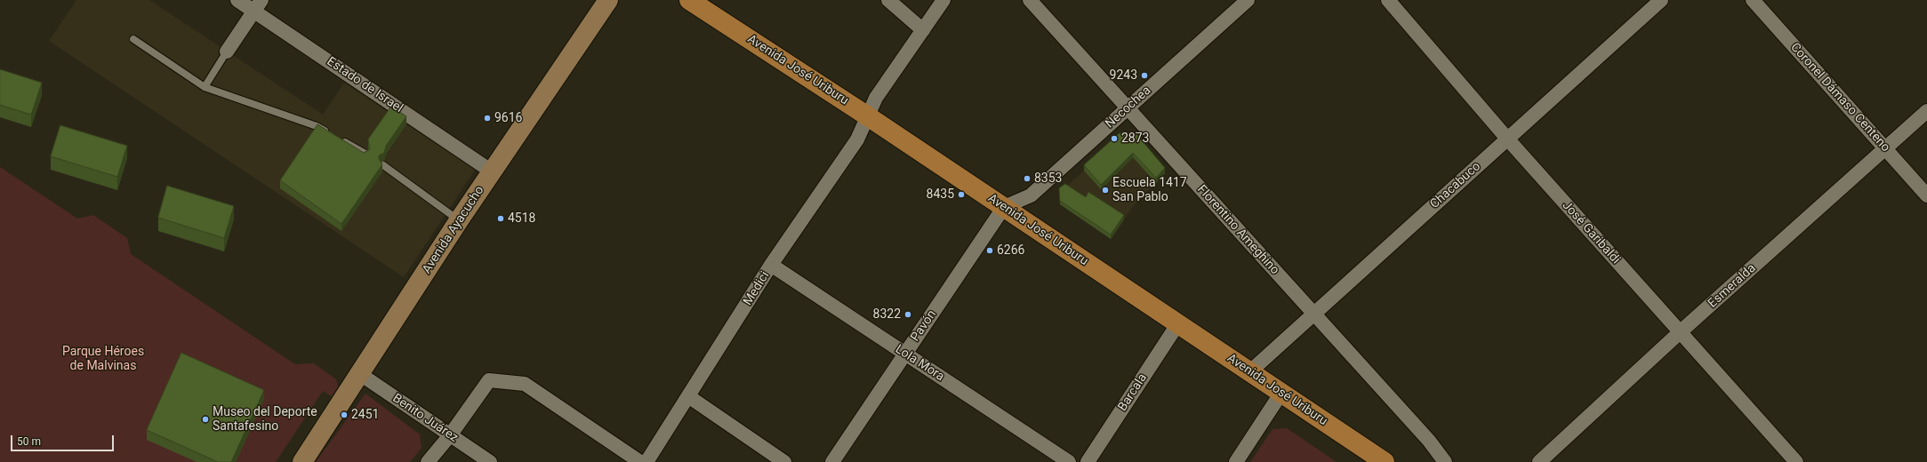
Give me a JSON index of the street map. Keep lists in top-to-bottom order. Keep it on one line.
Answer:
{"streets":{"main road":["Avenida José Uriburu","Avenida Ayacucho"],"street":["Estado de Israel","Coronel Dámaso Centeno","Necochea","Chacabuco","Florentino Ameghino","José Garibaldi","Esmeralda","Medici","Pavón","Lola Mora","Barcala","Benito Juárez"]},"crossings":[["Avenida José Uriburu","Necochea"],["Avenida José Uriburu","Chacabuco"],["Avenida José Uriburu","Medici"],["Avenida José Uriburu","Pavón"],["Avenida José Uriburu","Barcala"],["Estado de Israel","Avenida Ayacucho"],["Coronel Dámaso Centeno","Esmeralda"],["Necochea","Florentino Ameghino"],["Necochea","Pavón"],["Chacabuco","Florentino Ameghino"],["Chacabuco","José Garibaldi"],["Avenida Ayacucho","Benito Juárez"],["José Garibaldi","Esmeralda"],["Medici","Lola Mora"],["Pavón","Lola Mora"]],"parks":["Parque Héroes de Malvinas"],"places":["9243","9616","2873","8353","Escuela 1417 San Pablo","8435","4518","6266","8322","2451","Museo del Deporte Santafesino"],"scale_bar":"50 m"}
